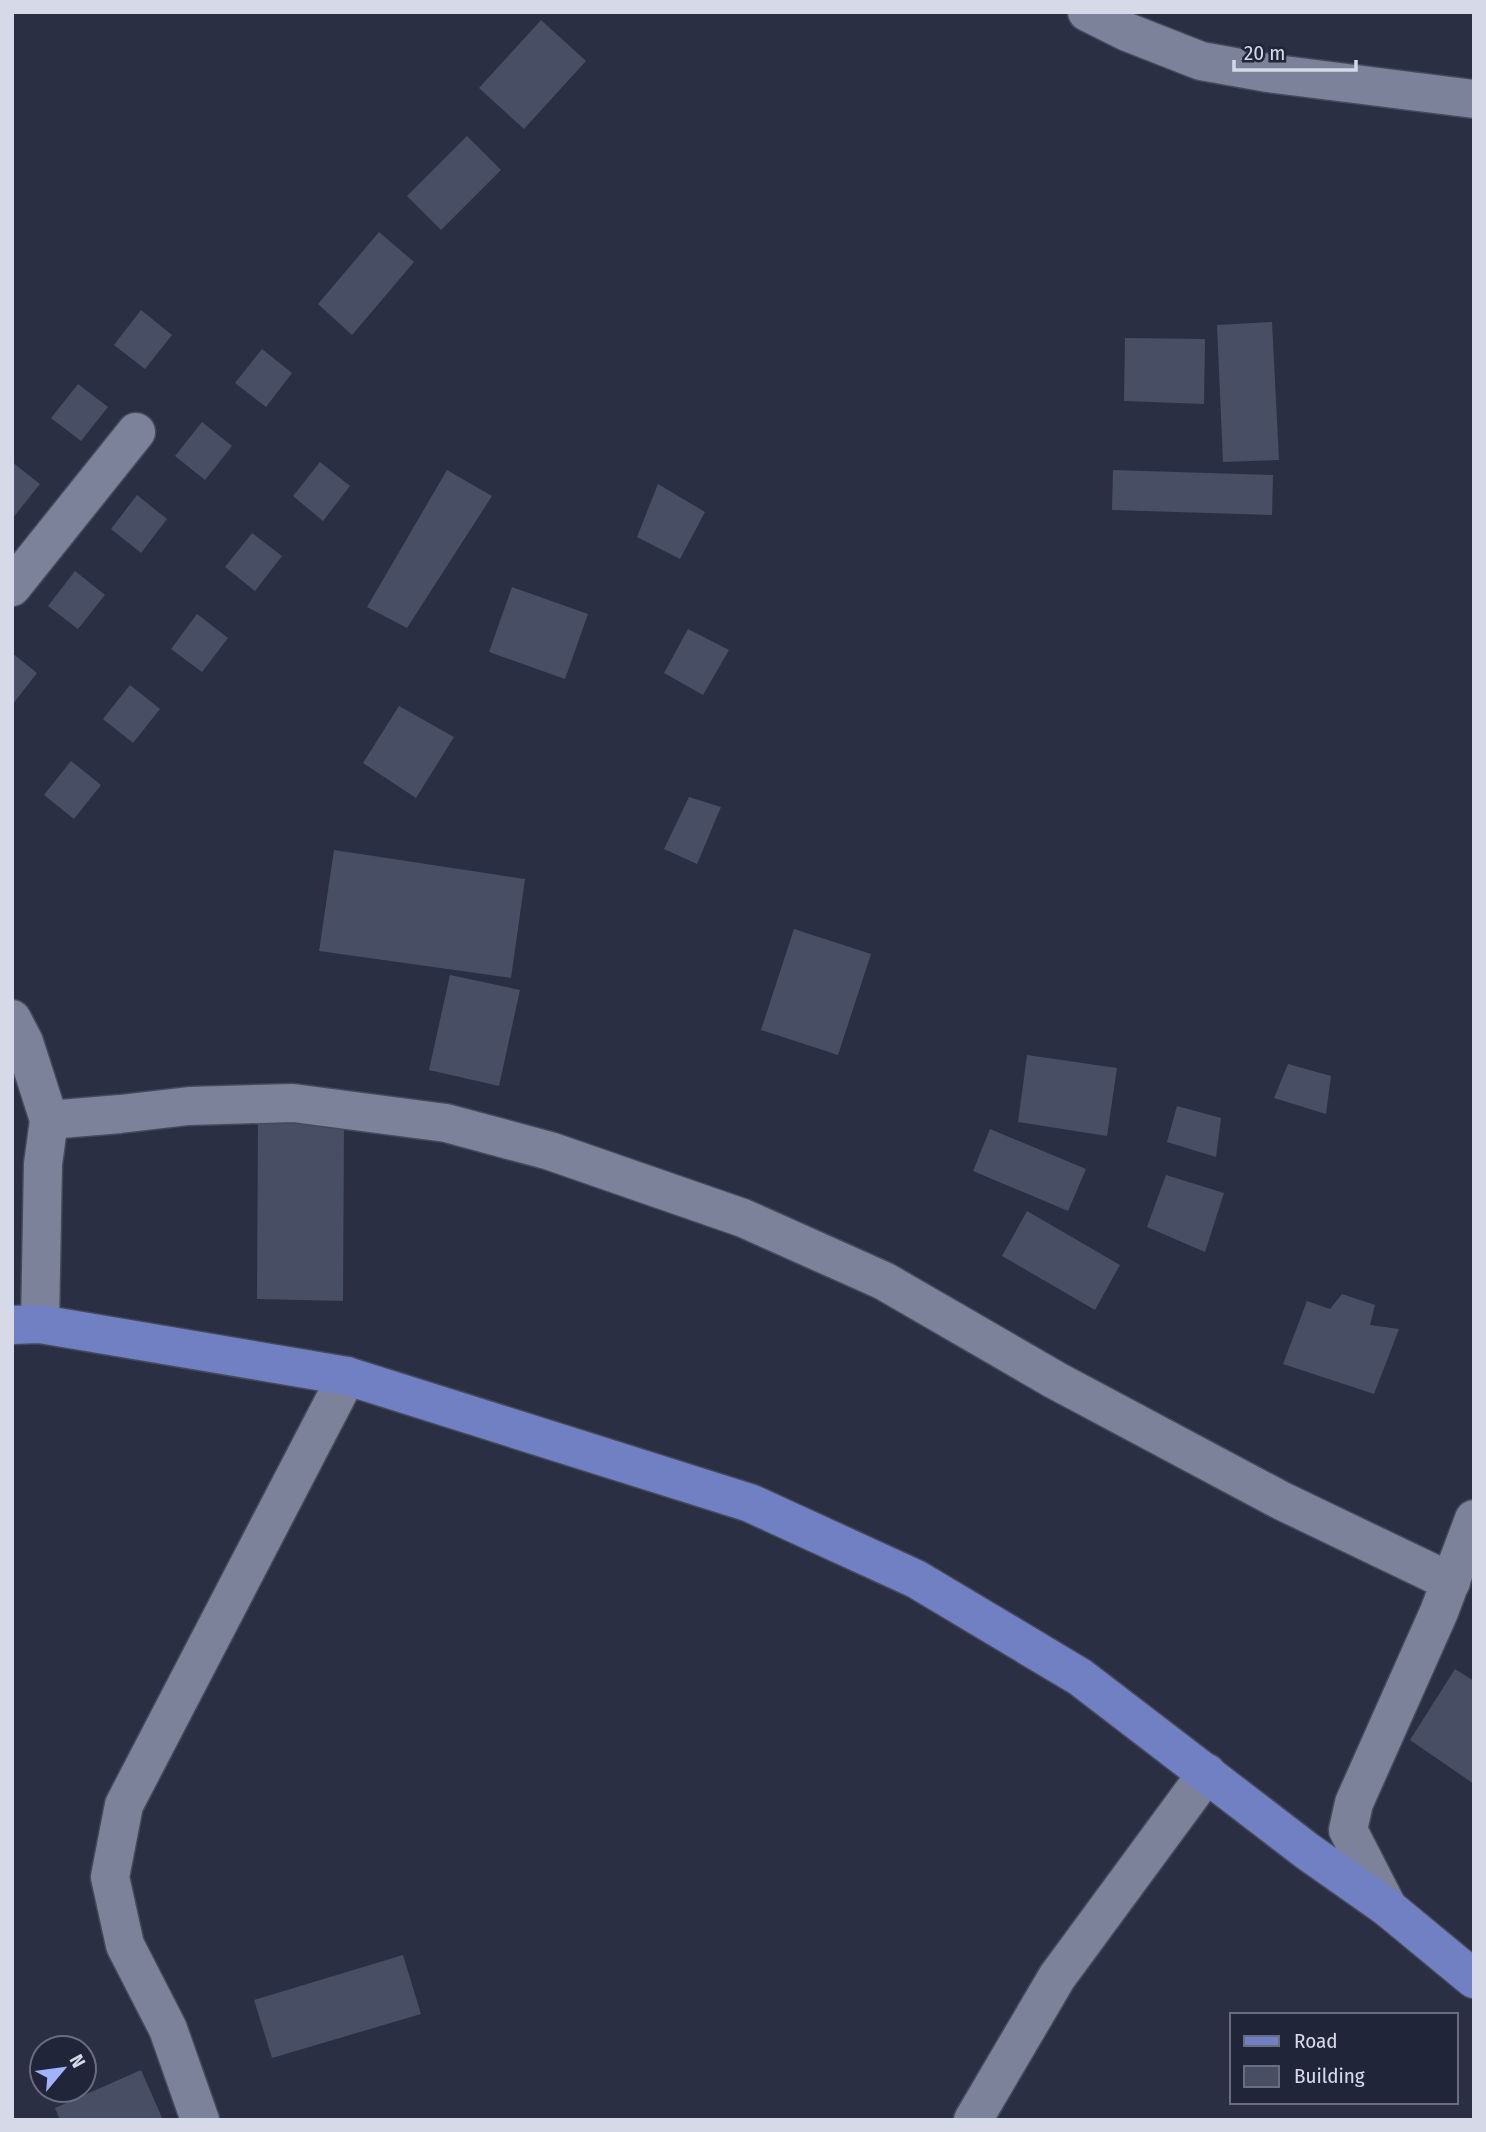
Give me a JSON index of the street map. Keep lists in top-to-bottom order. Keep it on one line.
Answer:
{"legend":["Road","Building"],"scale_bar":"20 m","north":"top right"}
